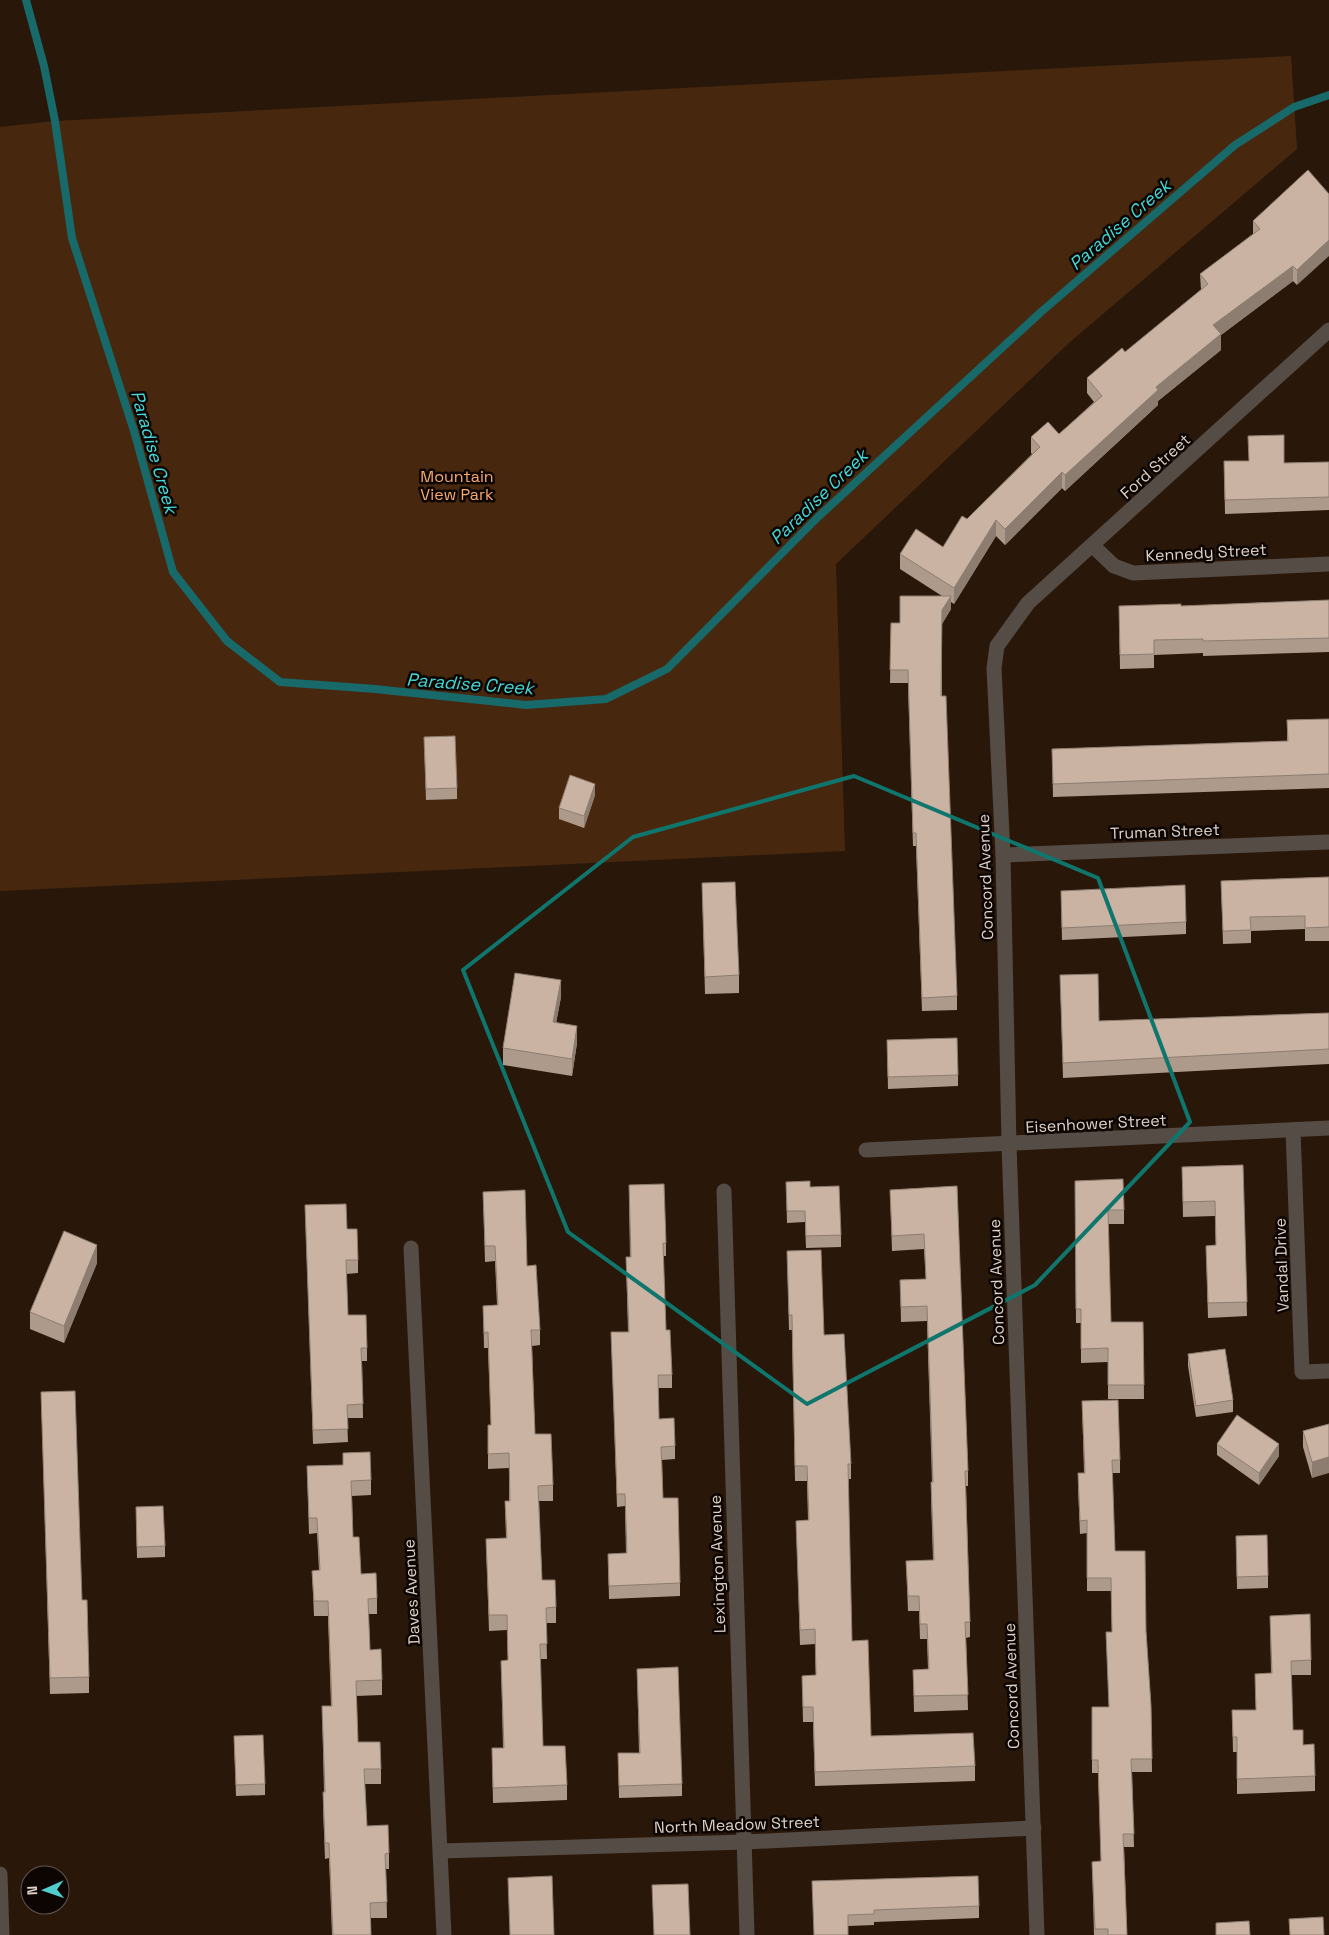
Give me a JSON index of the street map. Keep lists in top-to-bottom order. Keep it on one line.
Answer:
{"streets":{"street":["Ford Street","Kennedy Street","Truman Street","Concord Avenue","Eisenhower Street","Vandal Drive","Lexington Avenue","Daves Avenue","North Meadow Street"]},"crossings":[["Ford Street","Kennedy Street"],["Ford Street","Concord Avenue"],["Truman Street","Concord Avenue"],["Concord Avenue","Eisenhower Street"],["Concord Avenue","North Meadow Street"],["Eisenhower Street","Vandal Drive"],["Lexington Avenue","North Meadow Street"],["Daves Avenue","North Meadow Street"]],"water":["Paradise Creek"],"parks":["Mountain View Park"],"north":"left"}
